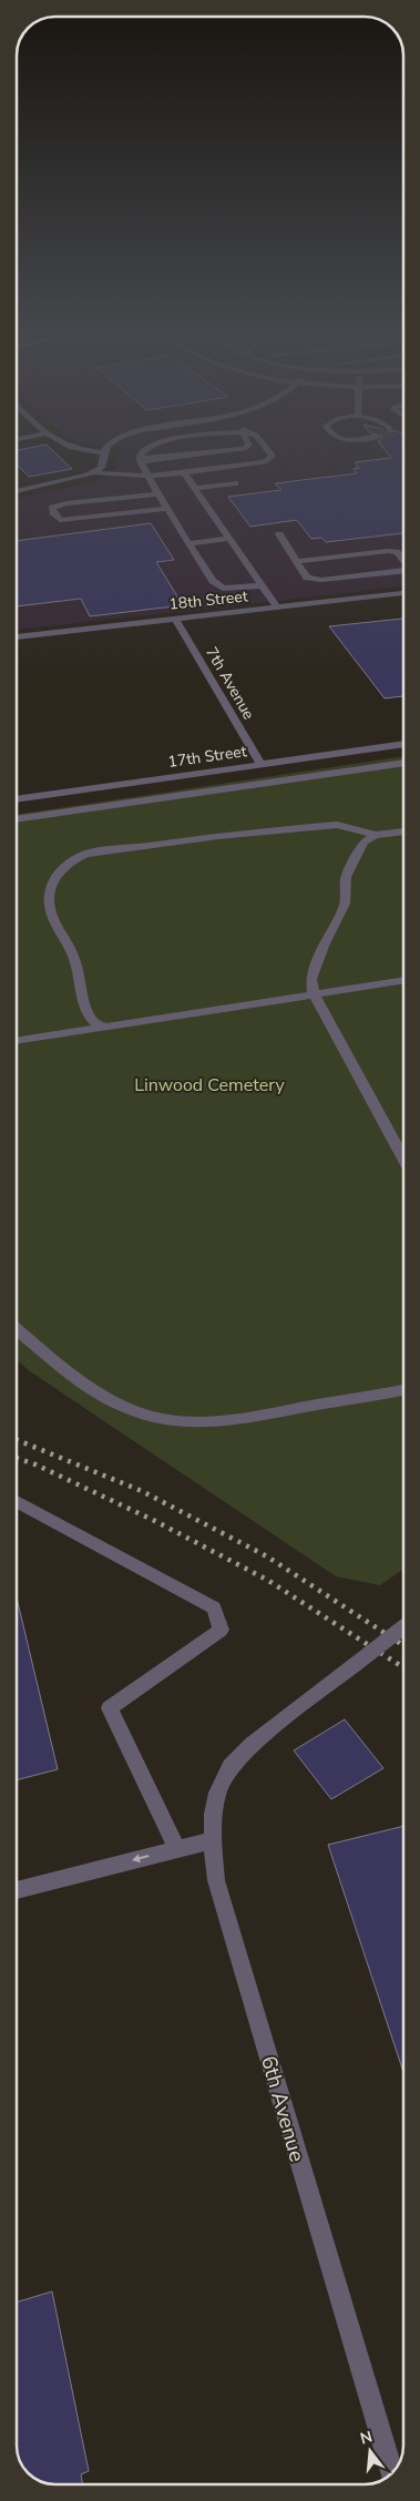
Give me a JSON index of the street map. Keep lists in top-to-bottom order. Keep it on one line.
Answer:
{"streets":{"street":["18th Street","7th Avenue","17th Street","6th Avenue"]},"crossings":[["18th Street","7th Avenue"],["7th Avenue","17th Street"]],"parks":["Linwood Cemetery"],"north":"top"}
